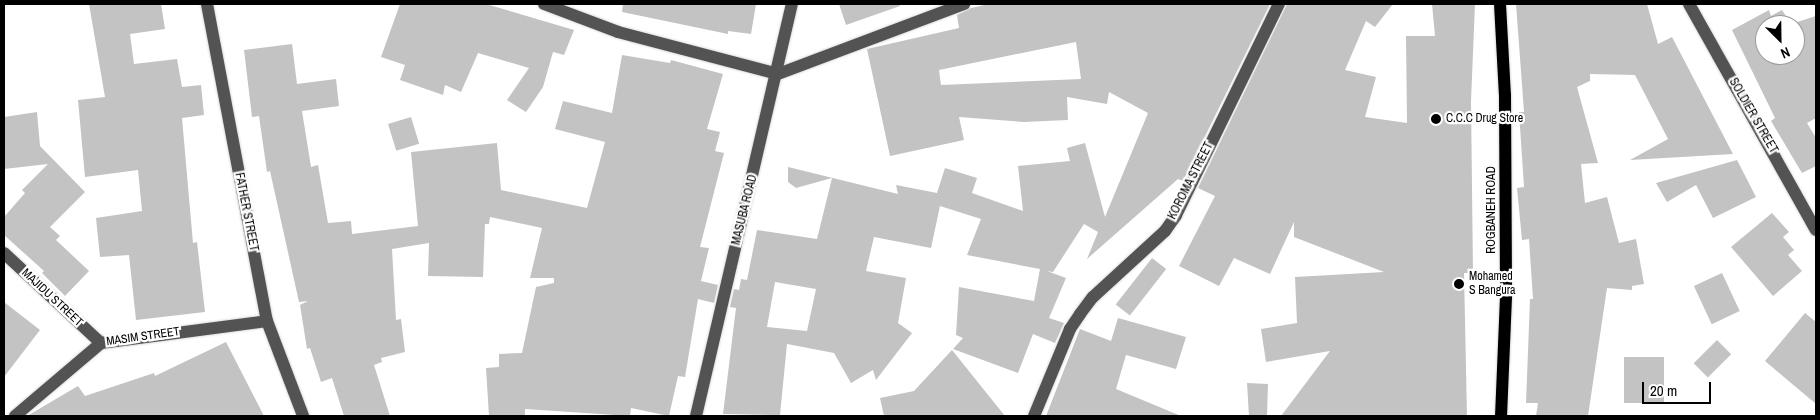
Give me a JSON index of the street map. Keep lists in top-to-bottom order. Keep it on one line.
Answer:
{"streets":{"main road":["ROGBANEH ROAD"],"street":["SOLDIER STREET","KOROMA STREET","MASUBA ROAD","FATHER STREET","MAJIDU STREET","MASIM STREET"]},"crossings":[["FATHER STREET","MASIM STREET"],["MAJIDU STREET","MASIM STREET"]],"places":["C.C.C Drug Store","Mohamed S Bangura"],"scale_bar":"20 m","north":"bottom right"}
